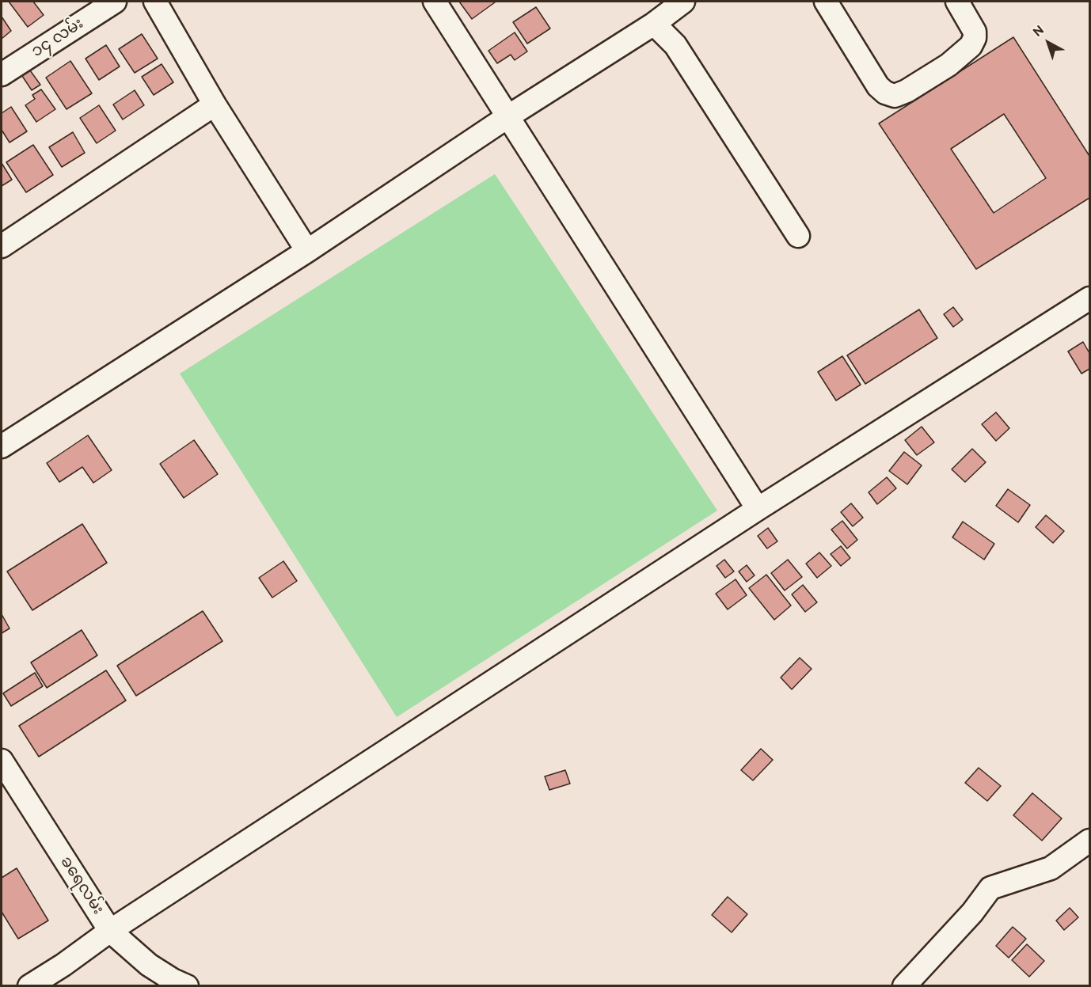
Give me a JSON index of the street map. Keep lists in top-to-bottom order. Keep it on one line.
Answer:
{"streets":{"street":["၁၄ လမ်း","ခရေလမ်း"]},"north":"top left"}
